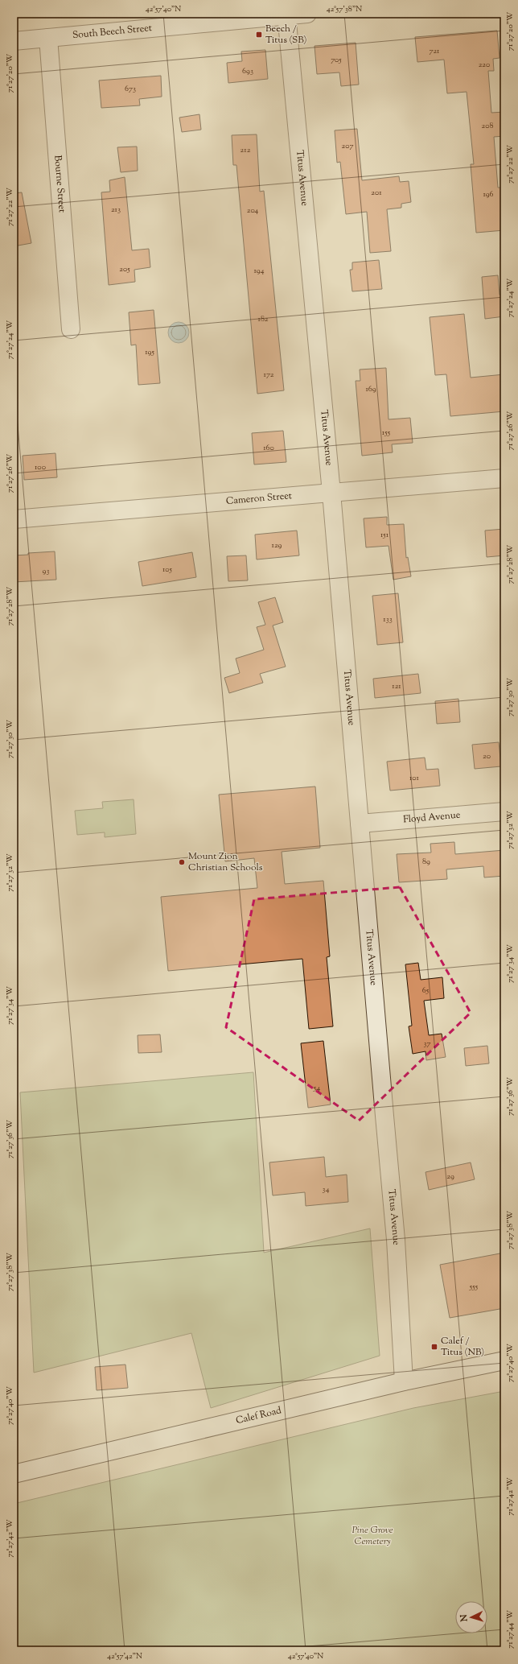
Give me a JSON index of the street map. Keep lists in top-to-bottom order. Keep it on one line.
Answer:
{"streets":{"street":["South Beech Street","Titus Avenue","Bourne Street","Cameron Street","Floyd Avenue","Calef Road"]},"crossings":[["South Beech Street","Titus Avenue"],["South Beech Street","Bourne Street"],["Titus Avenue","Cameron Street"],["Titus Avenue","Floyd Avenue"],["Titus Avenue","Calef Road"]],"parks":["Pine Grove Cemetery"],"places":{"transit":["Beech / Titus (SB)","Calef / Titus (NB)"],"other":["Mount Zion Christian Schools"]},"house_numbers":["721","705","220","693","673","208","207","212","201","196","213","204","205","194","182","195","172","169","155","160","100","151","129","105","93","133","121","20","101","89","65","37","54","29","34","555"],"north":"left","coordinates":["42°57'40\"N","42°57'38\"N","71°27'20\"W","71°27'22\"W","71°27'24\"W","71°27'26\"W","71°27'28\"W","71°27'30\"W","71°27'32\"W","71°27'34\"W","71°27'36\"W","71°27'38\"W","71°27'40\"W","71°27'42\"W","71°27'44\"W","42°57'42\"N"]}
